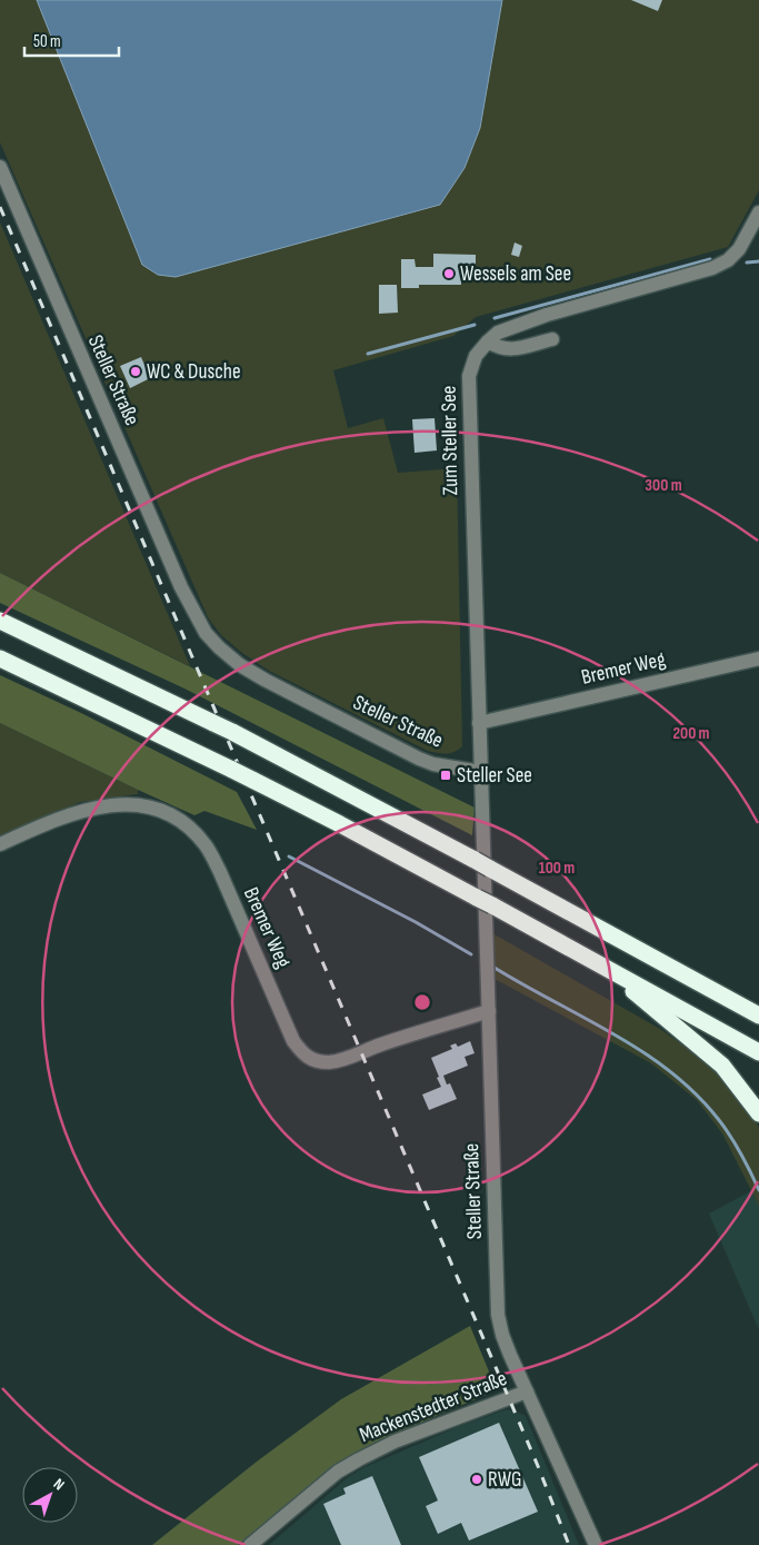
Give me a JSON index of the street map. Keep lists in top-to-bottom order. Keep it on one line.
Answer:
{"streets":{"street":["Steller Straße","Zum Steller See","Bremer Weg","Mackenstedter Straße"]},"crossings":[["Steller Straße","Bremer Weg"],["Steller Straße","Mackenstedter Straße"],["Zum Steller See","Bremer Weg"]],"places":{"other":["Wessels am See","WC & Dusche","RWG"],"transit":["Steller See"]},"scale_bar":"50 m","north":"top right","rings":["300 m","200 m","100 m"]}
